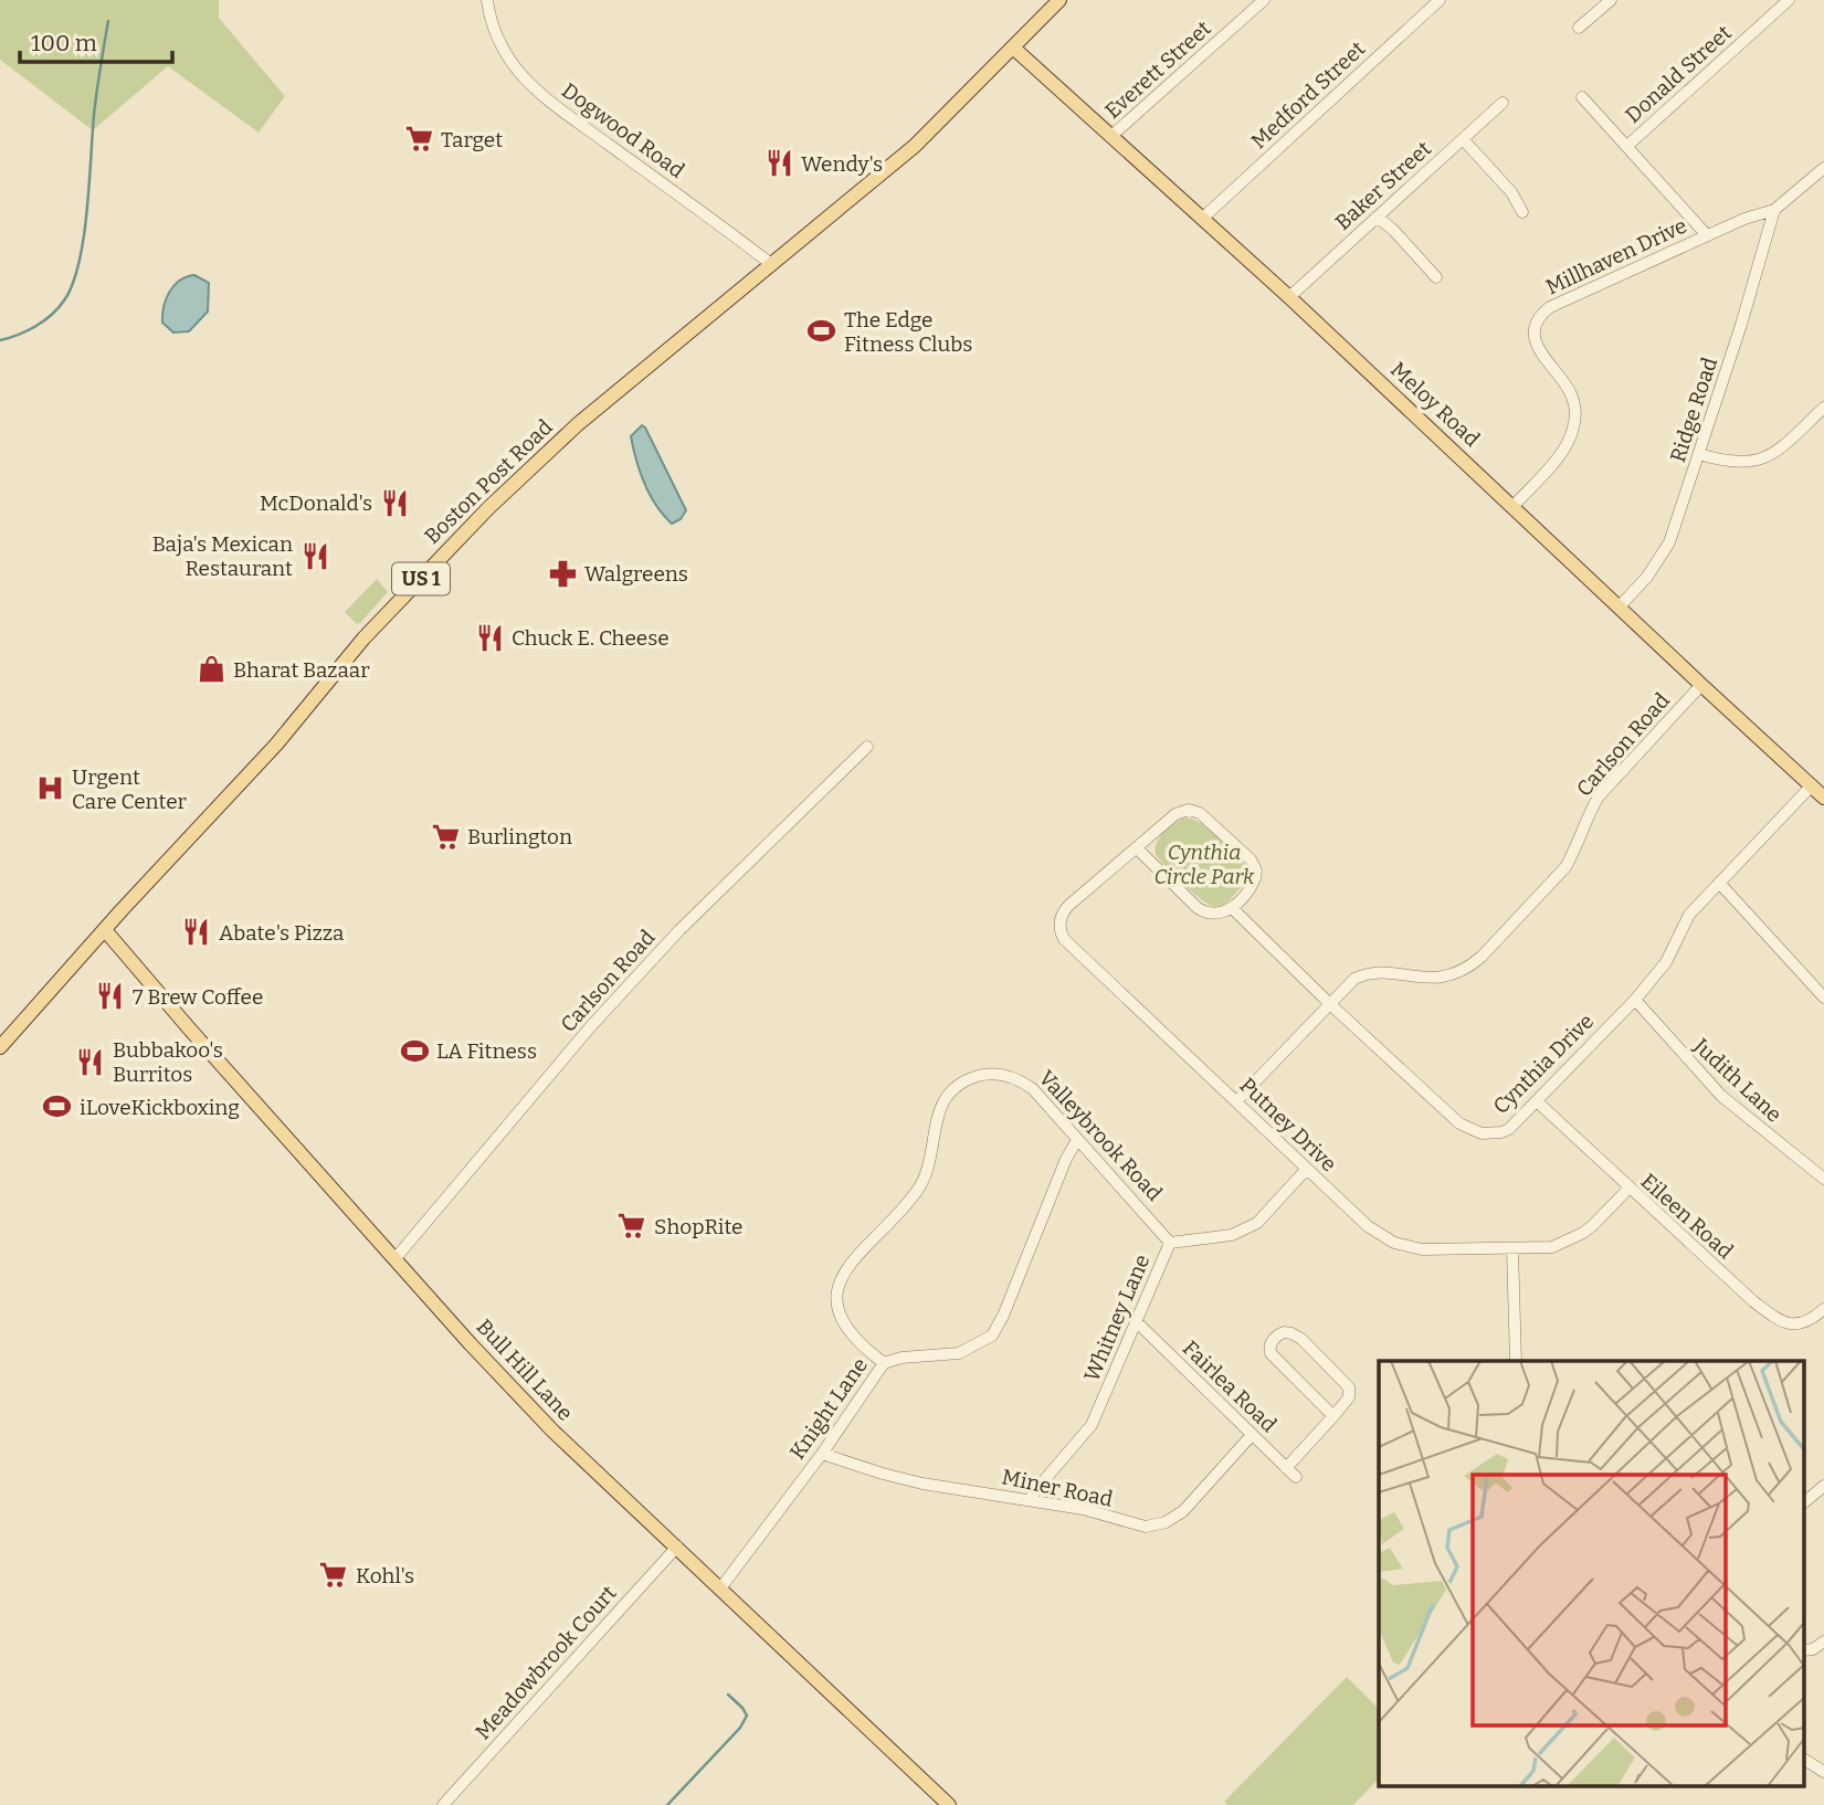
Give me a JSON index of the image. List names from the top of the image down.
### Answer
{
  "streets": {
    "main road": [
      "Meloy Road",
      "Boston Post Road",
      "US 1",
      "Bull Hill Lane"
    ],
    "street": [
      "Everett Street",
      "Donald Street",
      "Medford Street",
      "Dogwood Road",
      "Baker Street",
      "Millhaven Drive",
      "Ridge Road",
      "Carlson Road",
      "Cynthia Drive",
      "Judith Lane",
      "Putney Drive",
      "Valleybrook Road",
      "Eileen Road",
      "Whitney Lane",
      "Fairlea Road",
      "Knight Lane",
      "Miner Road",
      "Meadowbrook Court"
    ]
  },
  "crossings": [
    ["Everett Street", "Meloy Road"],
    ["Medford Street", "Meloy Road"],
    ["Dogwood Road", "Boston Post Road"],
    ["Baker Street", "Meloy Road"],
    ["Millhaven Drive", "Meloy Road"],
    ["Millhaven Drive", "Ridge Road"],
    ["Meloy Road", "Ridge Road"],
    ["Meloy Road", "Boston Post Road"],
    ["Meloy Road", "Carlson Road"],
    ["Meloy Road", "Cynthia Drive"],
    ["Boston Post Road", "Bull Hill Lane"],
    ["Carlson Road", "Cynthia Drive"],
    ["Carlson Road", "Putney Drive"],
    ["Carlson Road", "Bull Hill Lane"],
    ["Cynthia Drive", "Judith Lane"],
    ["Cynthia Drive", "Eileen Road"],
    ["Putney Drive", "Eileen Road"],
    ["Putney Drive", "Whitney Lane"],
    ["Valleybrook Road", "Whitney Lane"],
    ["Valleybrook Road", "Knight Lane"],
    ["Whitney Lane", "Fairlea Road"],
    ["Whitney Lane", "Miner Road"],
    ["Bull Hill Lane", "Knight Lane"],
    ["Bull Hill Lane", "Meadowbrook Court"],
    ["Fairlea Road", "Miner Road"],
    ["Knight Lane", "Miner Road"]
  ],
  "parks": ["Cynthia Circle Park"],
  "places": {
    "supermarket": [
      "Target",
      "Burlington",
      "ShopRite",
      "Kohl's"
    ],
    "restaurant": [
      "Wendy's",
      "McDonald's",
      "Baja's Mexican Restaurant",
      "Chuck E. Cheese",
      "Abate's Pizza",
      "7 Brew Coffee",
      "Bubbakoo's Burritos"
    ],
    "sports": ["The Edge Fitness Clubs", "LA Fitness", "iLoveKickboxing"],
    "pharmacy": ["Walgreens"],
    "shop": ["Bharat Bazaar"],
    "hospital": ["Urgent Care Center"]
  },
  "scale_bar": "100 m"
}
